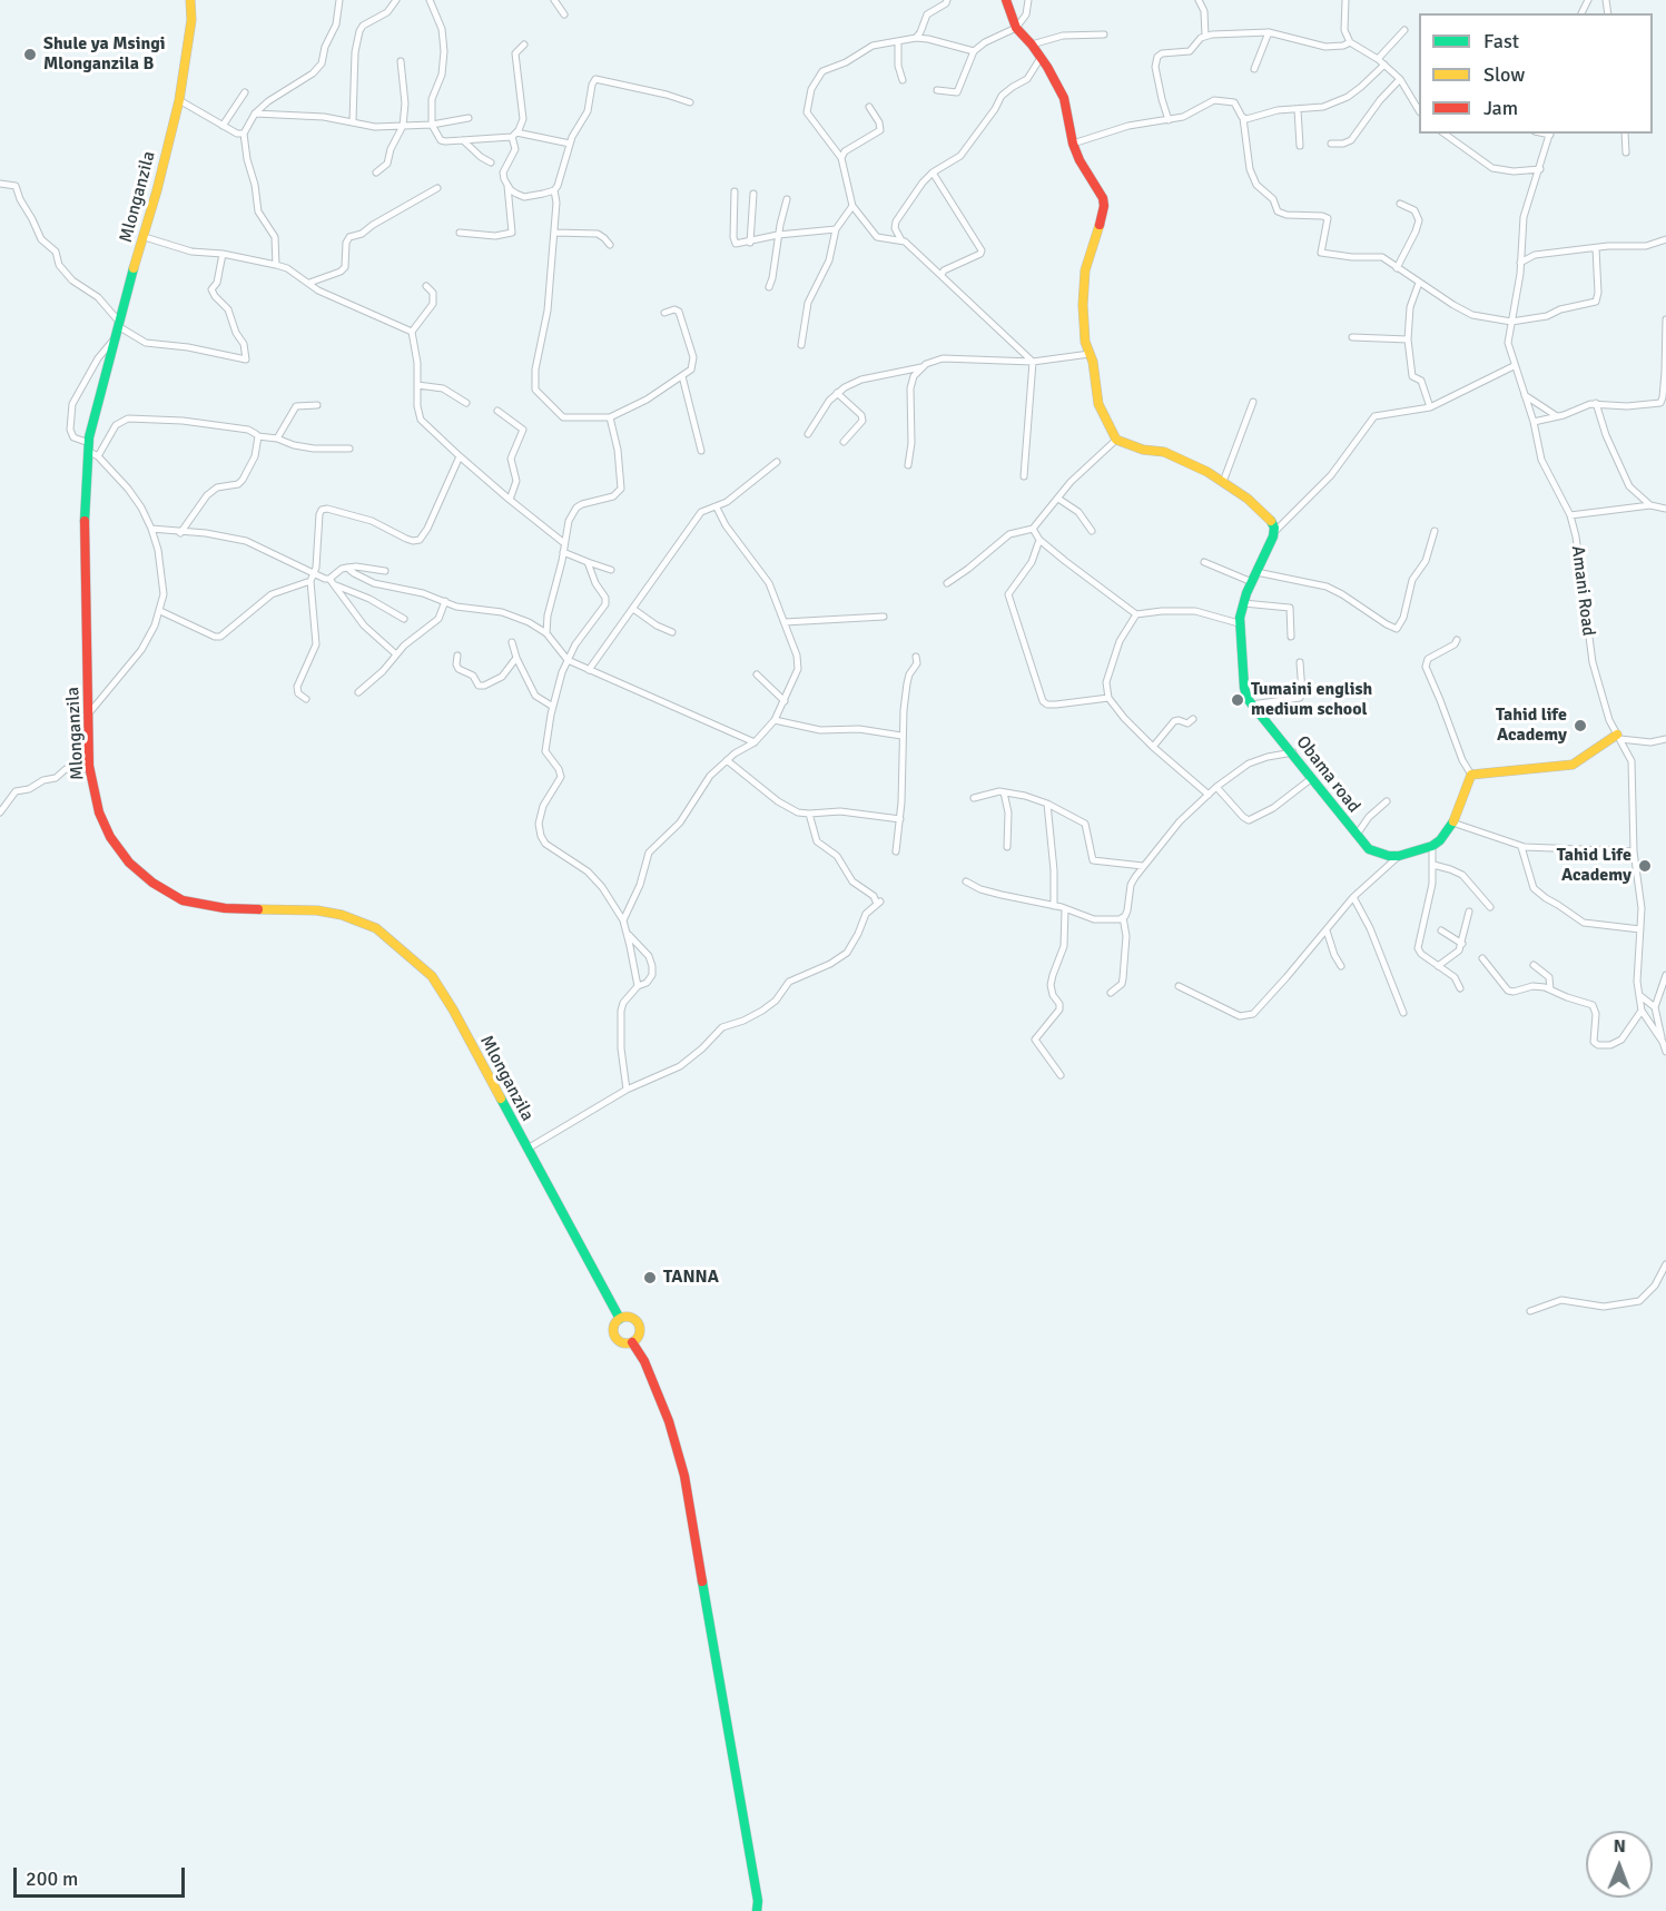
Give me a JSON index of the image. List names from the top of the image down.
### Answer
{
  "streets": {
    "street": ["Mlonganzila", "Amani Road", "Obama road"]
  },
  "places": [
    "Shule ya Msingi Mlonganzila B",
    "Tumaini english medium school",
    "Tahid life Academy",
    "Tahid Life Academy",
    "TANNA"
  ],
  "legend": ["Fast", "Slow", "Jam"],
  "scale_bar": "200 m",
  "north": "top"
}
